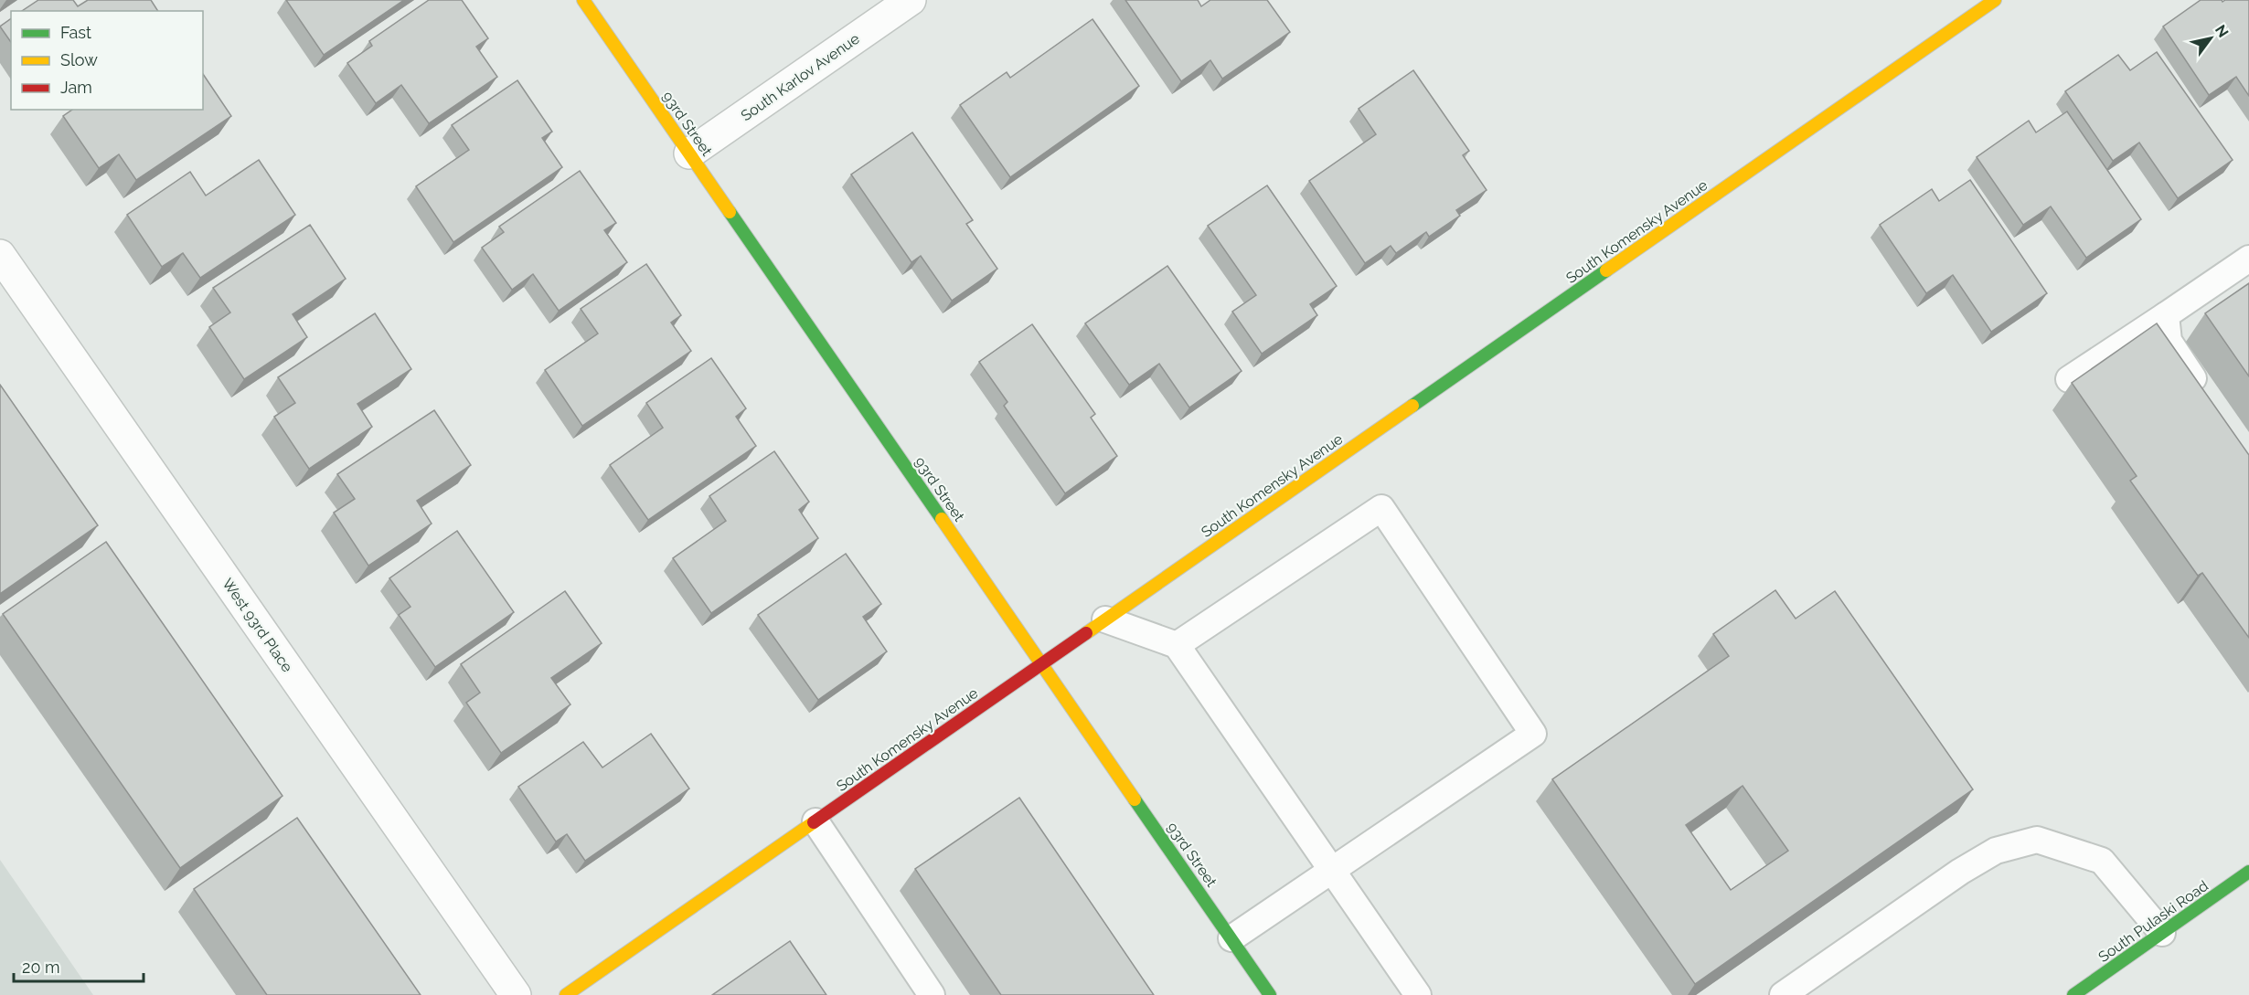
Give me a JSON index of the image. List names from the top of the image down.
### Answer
{
  "streets": {
    "street": [
      "South Karlov Avenue",
      "93rd Street",
      "South Komensky Avenue",
      "West 93rd Place",
      "South Pulaski Road"
    ]
  },
  "crossings": [
    ["South Karlov Avenue", "93rd Street"],
    ["93rd Street", "South Komensky Avenue"]
  ],
  "legend": ["Fast", "Slow", "Jam"],
  "scale_bar": "20 m",
  "north": "top right"
}
